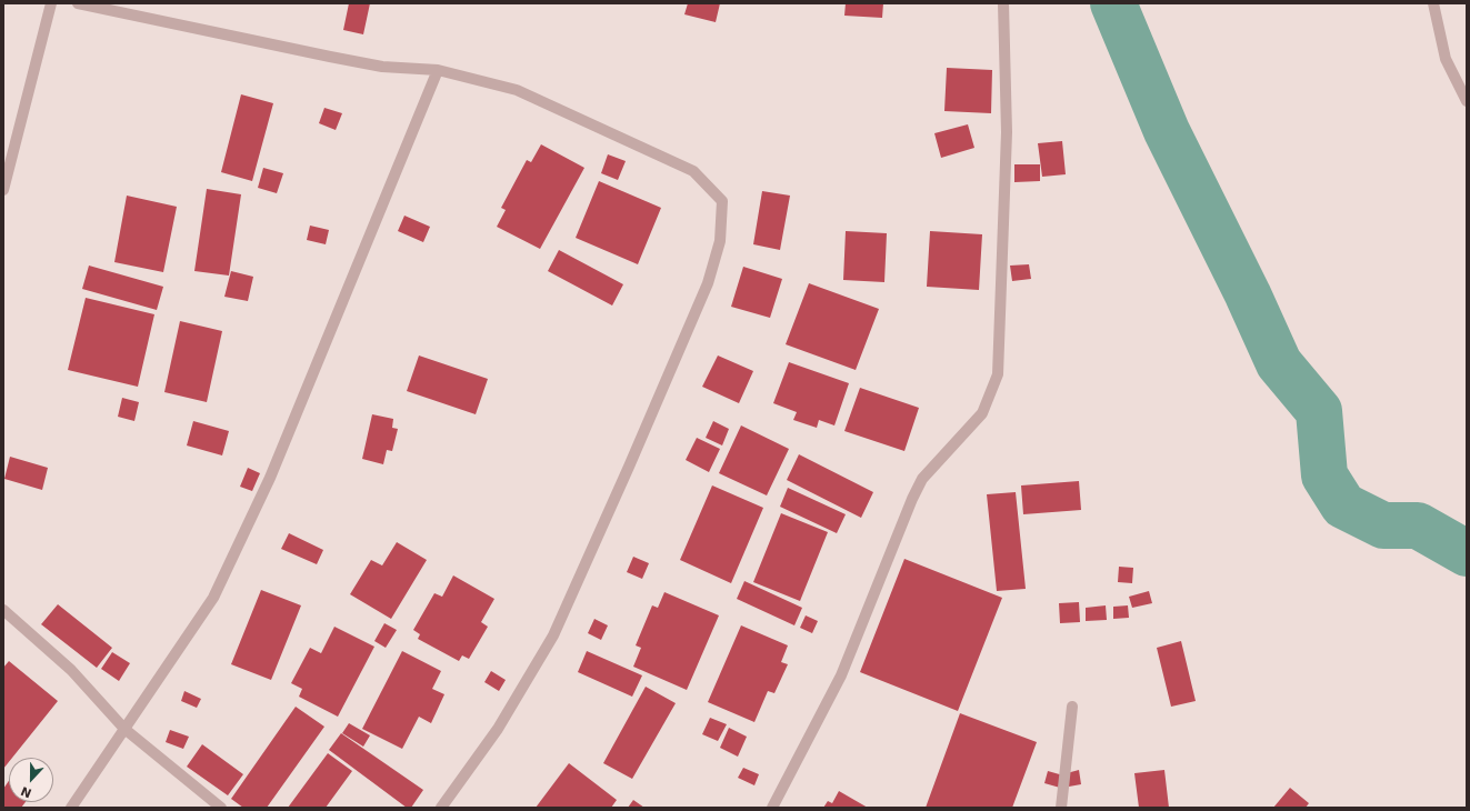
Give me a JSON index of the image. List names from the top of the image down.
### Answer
{
  "north": "bottom"
}
